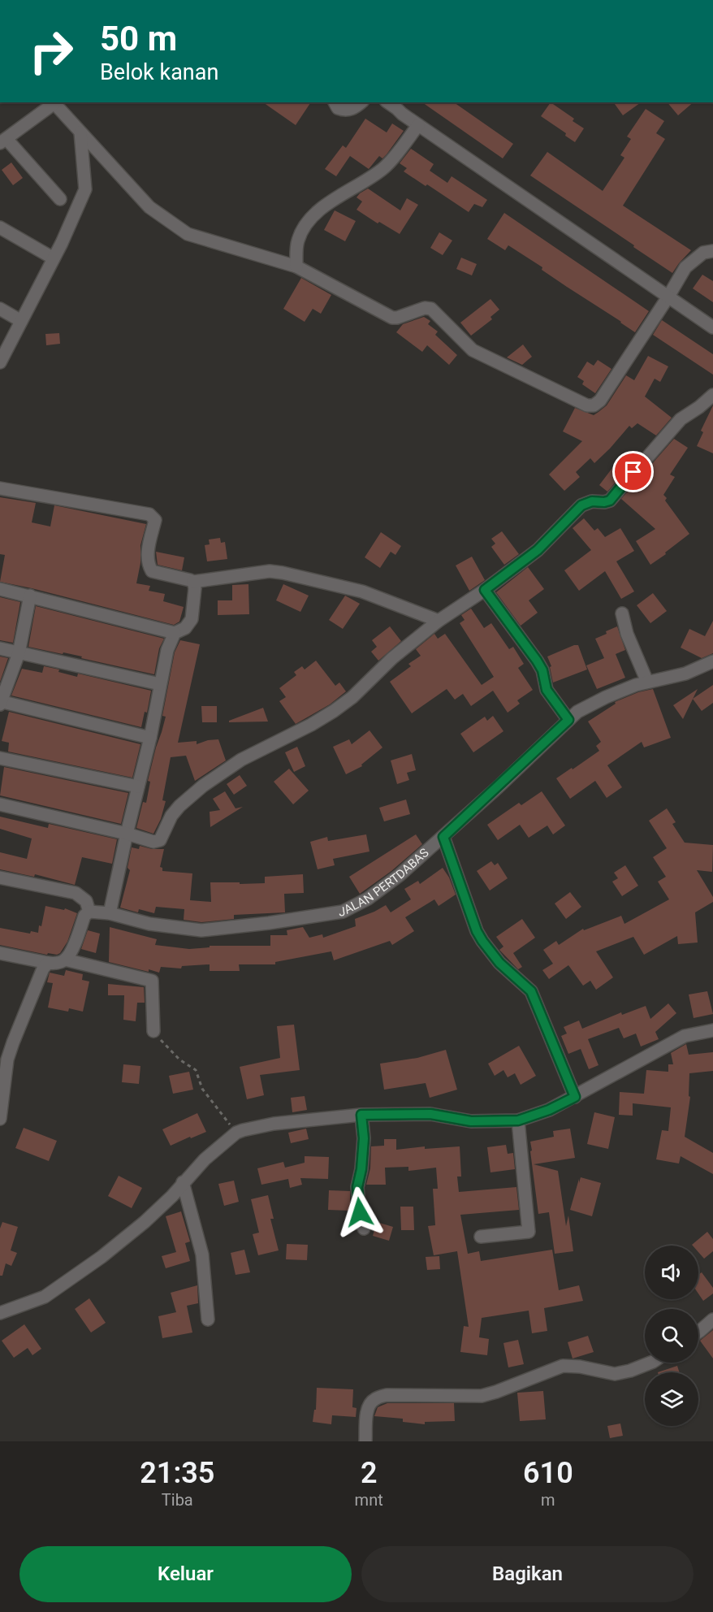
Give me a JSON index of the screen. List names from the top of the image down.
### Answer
{
  "streets": {
    "street": ["JALAN PERTDABAS"]
  },
  "page": {
    "turn": ["50 m", "Belok kanan"],
    "eta": [
      "21:35",
      "Tiba",
      "2",
      "mnt",
      "610",
      "m"
    ],
    "buttons": ["Keluar", "Bagikan"]
  }
}
